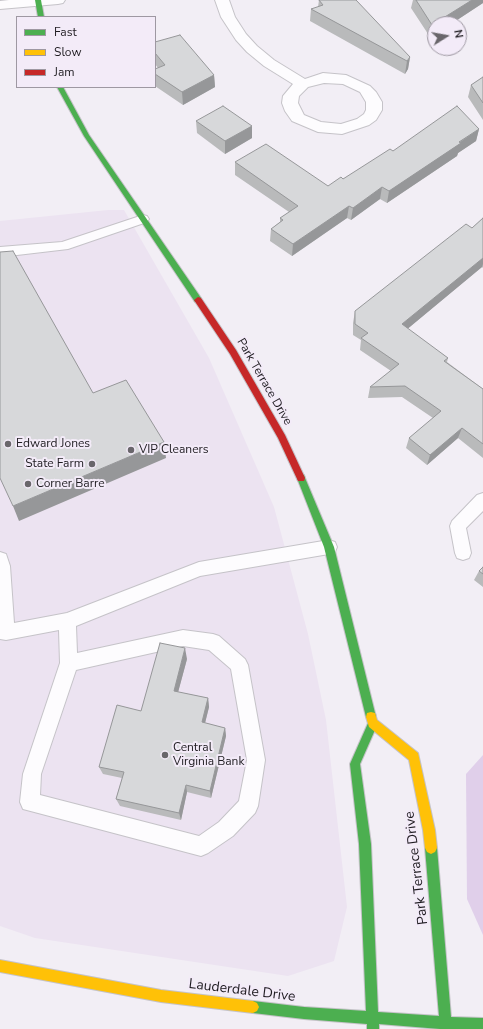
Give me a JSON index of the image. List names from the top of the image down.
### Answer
{
  "streets": {
    "street": ["Park Terrace Drive", "Lauderdale Drive"]
  },
  "crossings": [
    ["Park Terrace Drive", "Lauderdale Drive"]
  ],
  "places": [
    "Edward Jones",
    "VIP Cleaners",
    "State Farm",
    "Corner Barre",
    "Central Virginia Bank"
  ],
  "legend": ["Fast", "Slow", "Jam"],
  "north": "right"
}
